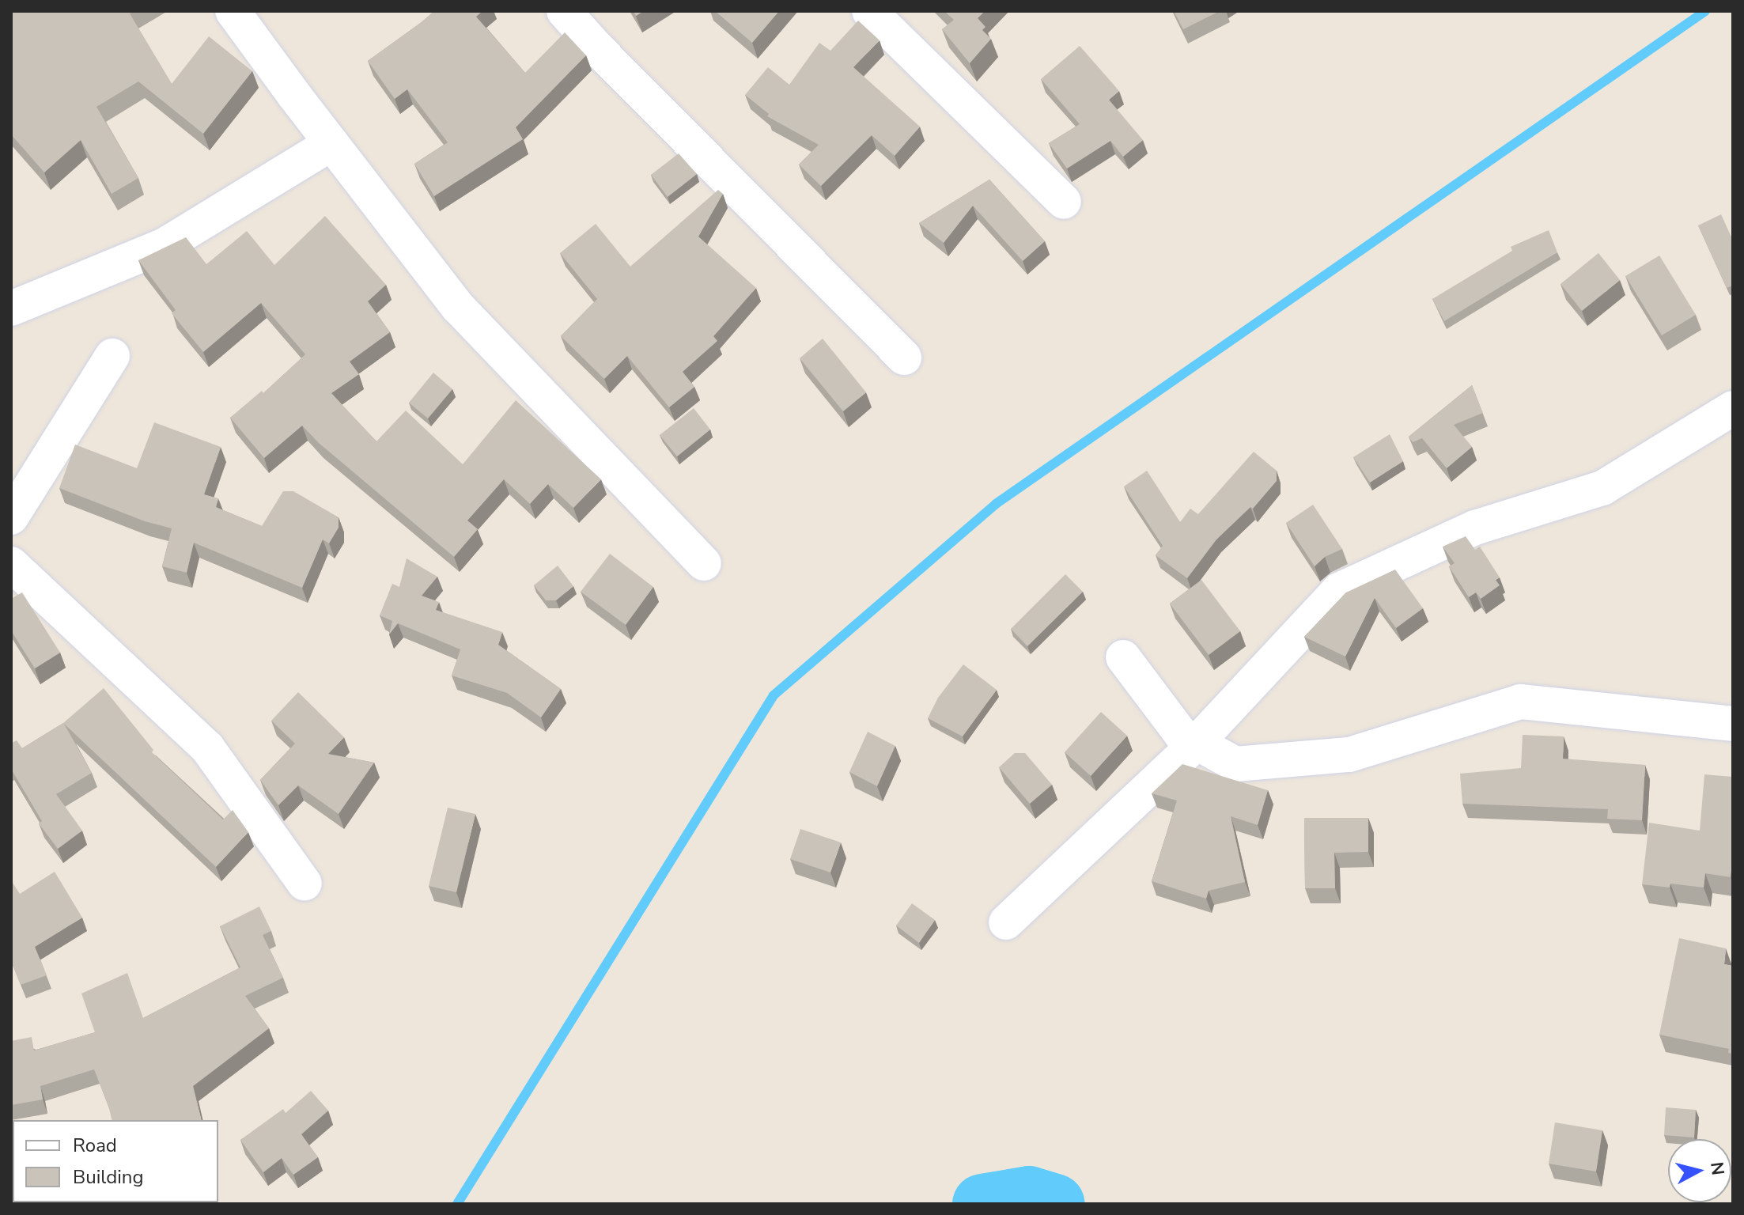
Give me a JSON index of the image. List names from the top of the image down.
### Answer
{
  "legend": ["Road", "Building"],
  "north": "right"
}
